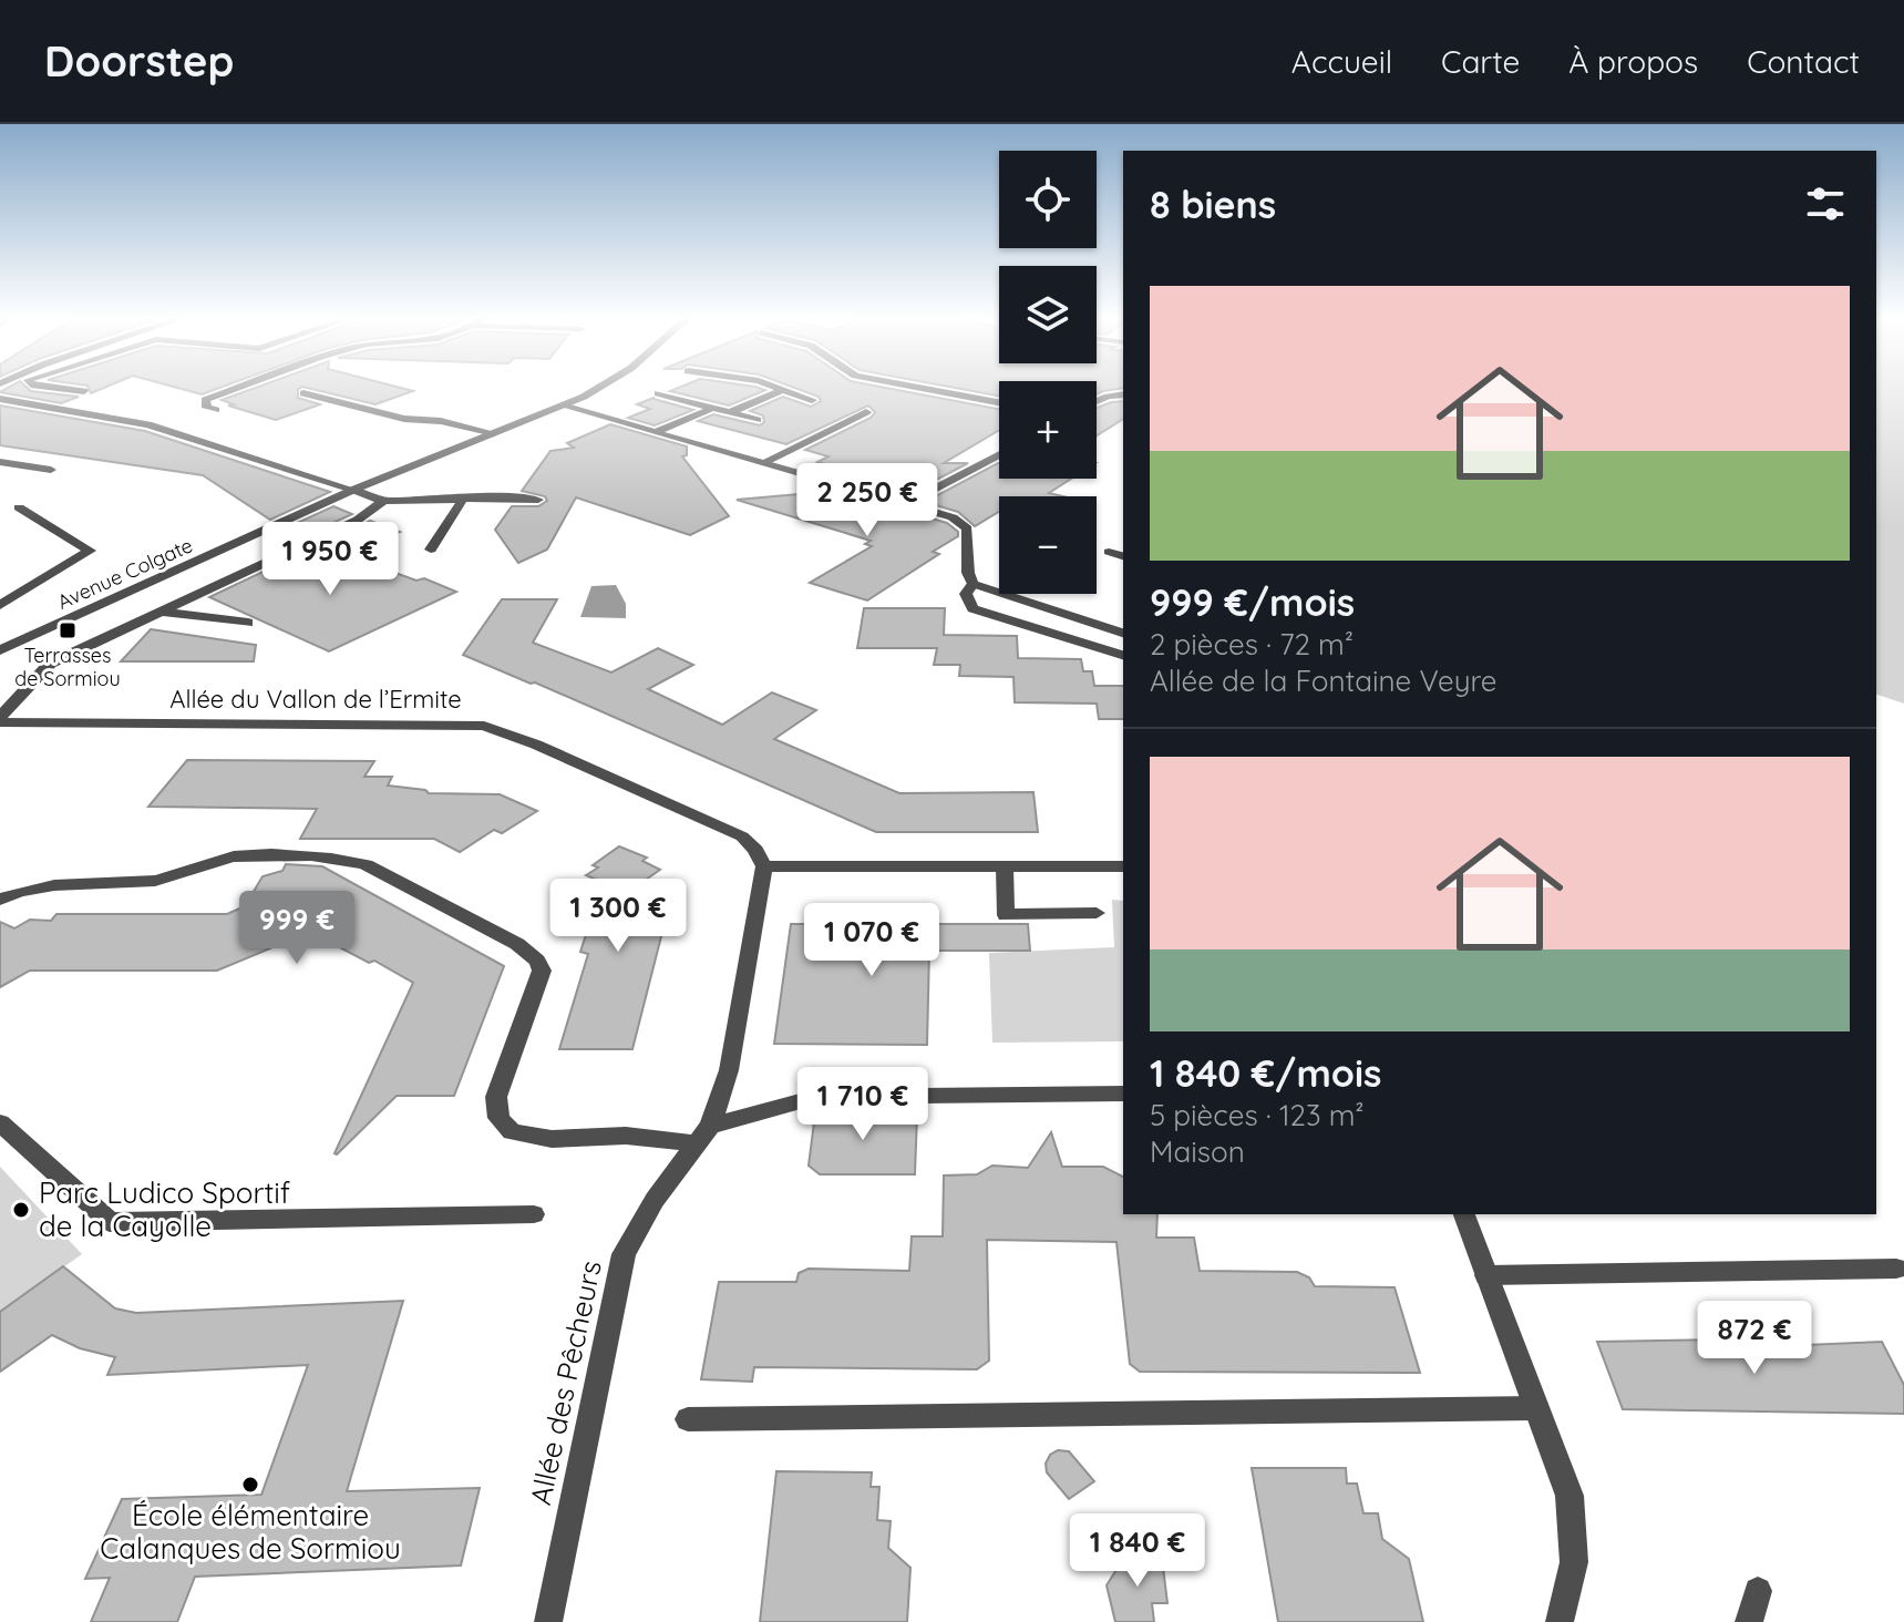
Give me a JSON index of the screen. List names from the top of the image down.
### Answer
{
  "streets": {
    "street": ["Avenue Colgate", "Allée du Vallon de l’Ermite", "Allée des Pêcheurs"]
  },
  "crossings": [
    ["Allée du Vallon de l’Ermite", "Allée des Pêcheurs"]
  ],
  "places": {
    "transit": ["Terrasses de Sormiou"],
    "other": ["Parc Ludico Sportif de la Cayolle", "École élémentaire Calanques de Sormiou"]
  },
  "page": {
    "header": "Doorstep",
    "nav": [
      "Accueil",
      "Carte",
      "À propos",
      "Contact"
    ],
    "map_buttons": ["+", "−"],
    "heading": "8 biens",
    "list": [
      {
        "name": "999 €/mois",
        "note": "2 pièces · 72 m² · Allée de la Fontaine Veyre"
      },
      {
        "name": "1 840 €/mois",
        "note": "5 pièces · 123 m² · Maison"
      }
    ],
    "price": [
      "2 250 €",
      "1 950 €",
      "1 300 €",
      "999 €",
      "1 070 €",
      "1 710 €",
      "872 €",
      "1 840 €"
    ]
  }
}
